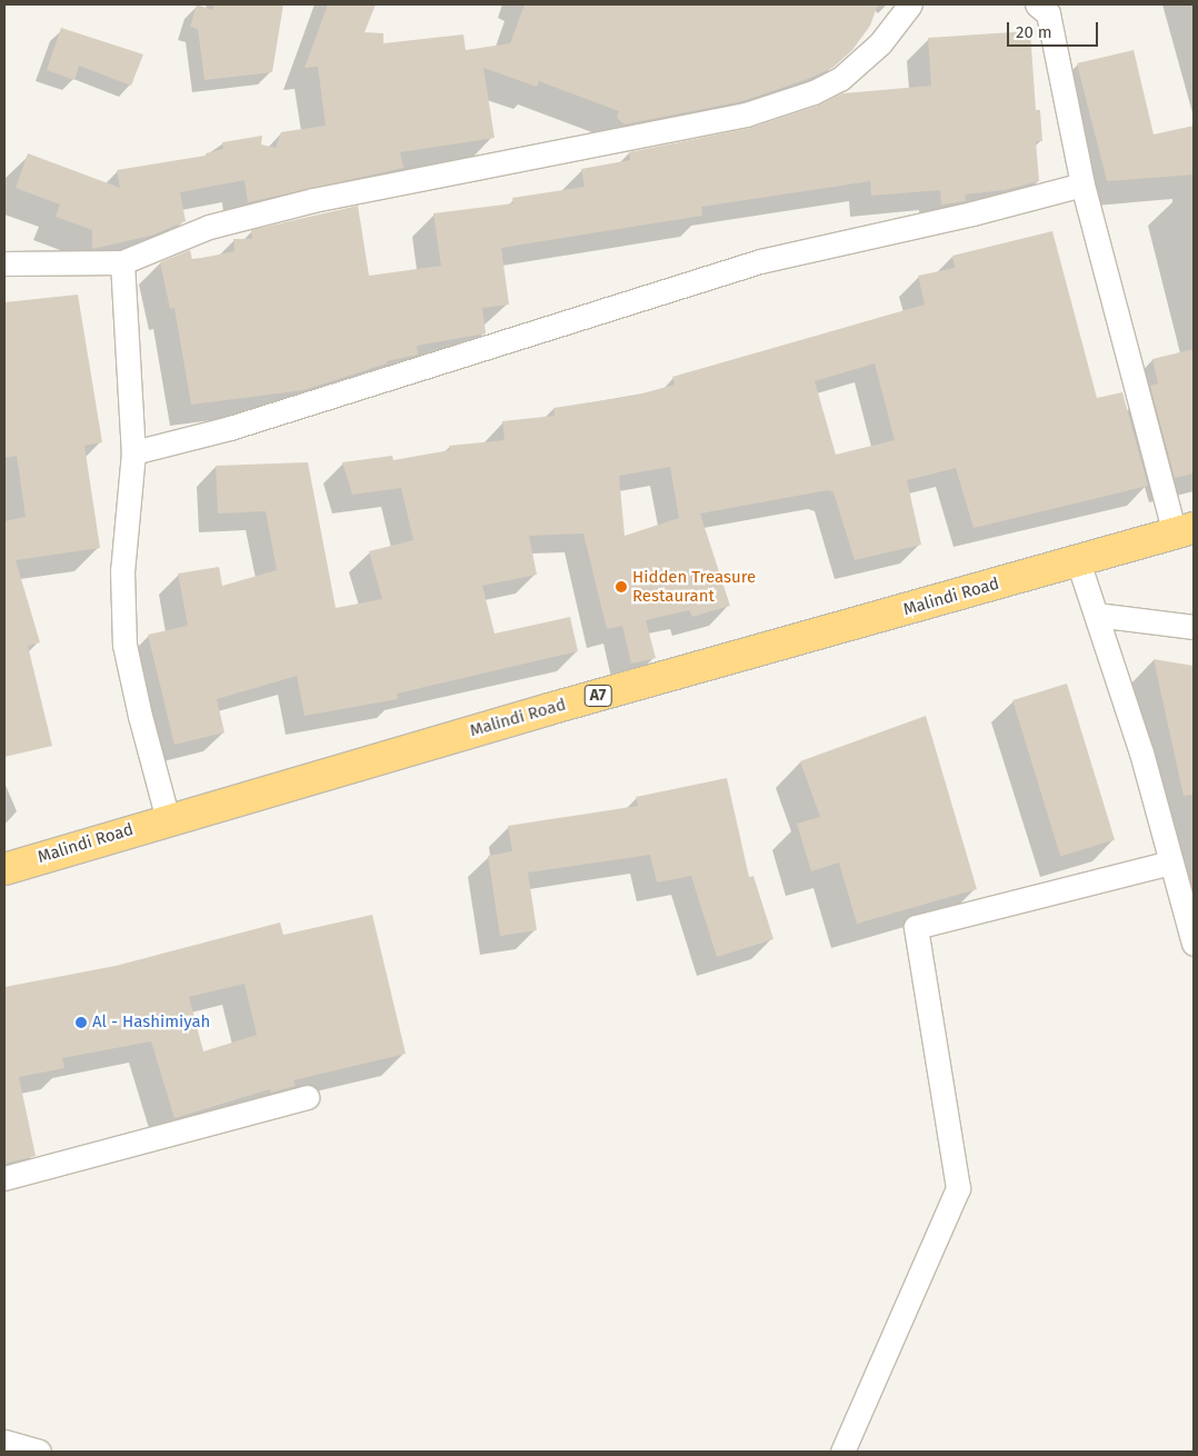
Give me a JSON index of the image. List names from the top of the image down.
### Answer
{
  "streets": {
    "highway": ["Malindi Road", "A7"]
  },
  "places": ["Hidden Treasure Restaurant", "Al - Hashimiyah"],
  "scale_bar": "20 m"
}
